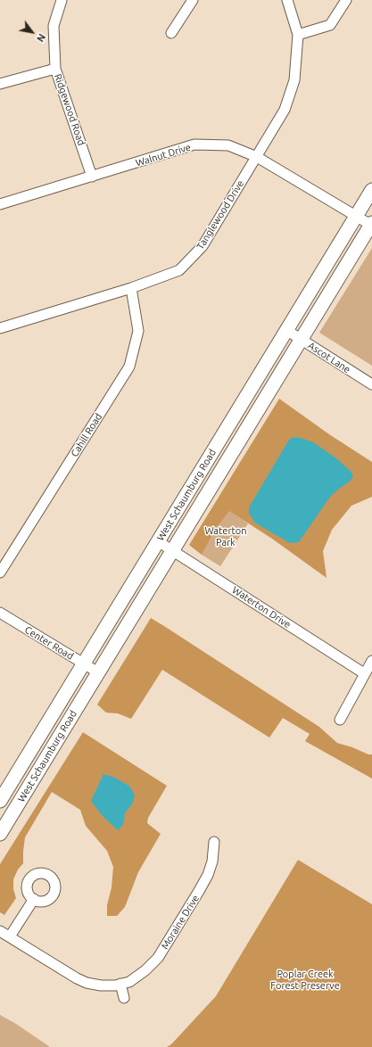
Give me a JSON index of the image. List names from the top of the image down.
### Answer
{
  "streets": {
    "main road": ["West Schaumburg Road"],
    "street": [
      "Ridgewood Road",
      "Walnut Drive",
      "Tanglewood Drive",
      "Ascot Lane",
      "Cahill Road",
      "Waterton Drive",
      "Center Road",
      "Moraine Drive"
    ]
  },
  "crossings": [
    ["Ridgewood Road", "Walnut Drive"],
    ["Walnut Drive", "Tanglewood Drive"],
    ["Walnut Drive", "West Schaumburg Road"],
    ["Tanglewood Drive", "Cahill Road"],
    ["Ascot Lane", "West Schaumburg Road"],
    ["West Schaumburg Road", "Waterton Drive"],
    ["West Schaumburg Road", "Center Road"]
  ],
  "parks": ["Waterton Park", "Poplar Creek Forest Preserve"],
  "north": "bottom right"
}
